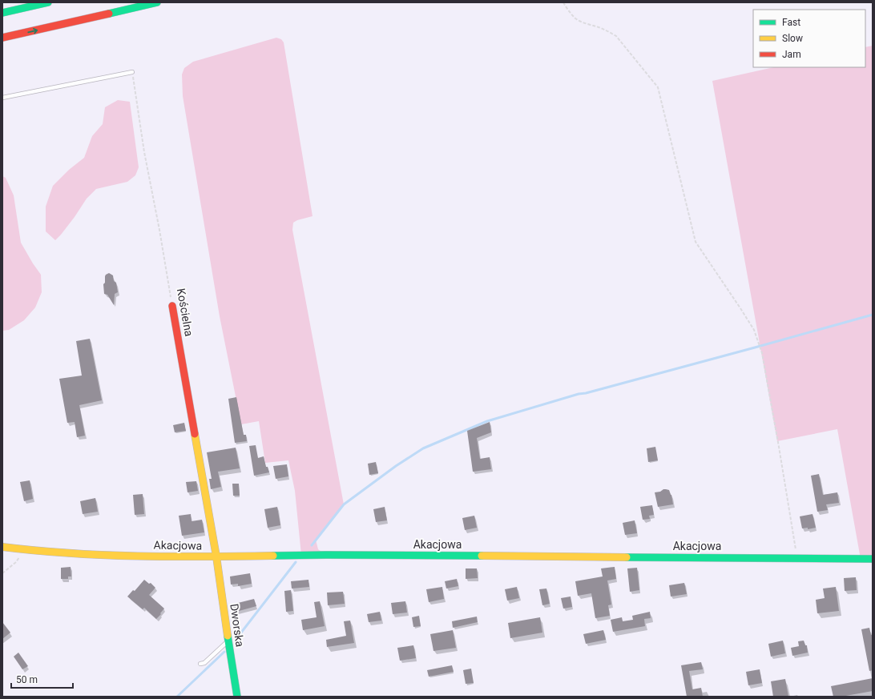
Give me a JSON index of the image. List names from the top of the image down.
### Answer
{
  "streets": {
    "main road": ["Kościelna", "Akacjowa", "Dworska"]
  },
  "crossings": [
    ["Kościelna", "Akacjowa"],
    ["Kościelna", "Dworska"],
    ["Akacjowa", "Dworska"]
  ],
  "legend": ["Fast", "Slow", "Jam"],
  "scale_bar": "50 m"
}
